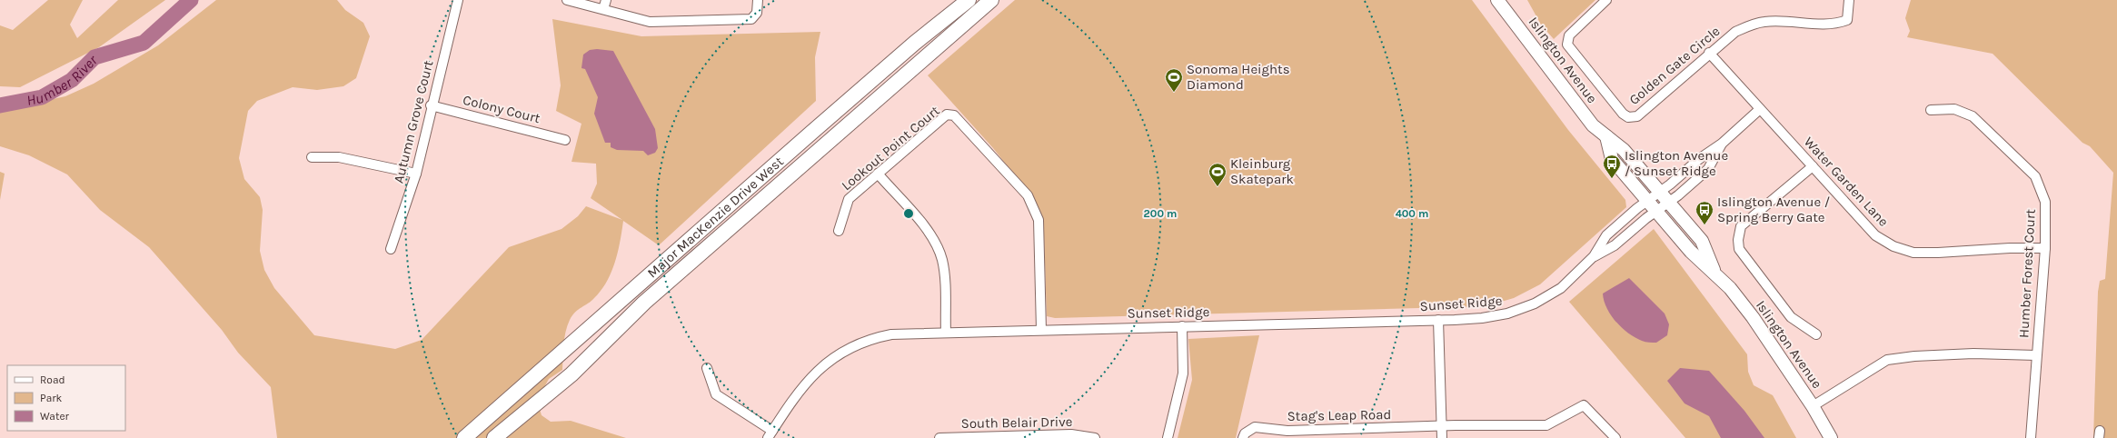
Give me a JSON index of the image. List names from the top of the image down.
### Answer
{
  "streets": {
    "main road": ["Islington Avenue", "Major MacKenzie Drive West"],
    "street": [
      "Golden Gate Circle",
      "Colony Court",
      "Autumn Grove Court",
      "Lookout Point Court",
      "Water Garden Lane",
      "Humber Forest Court",
      "Sunset Ridge",
      "Stag's Leap Road",
      "South Belair Drive"
    ]
  },
  "crossings": [
    ["Islington Avenue", "Sunset Ridge"],
    ["Golden Gate Circle", "Water Garden Lane"],
    ["Colony Court", "Autumn Grove Court"],
    ["Lookout Point Court", "Sunset Ridge"],
    ["Water Garden Lane", "Humber Forest Court"]
  ],
  "water": ["Humber River"],
  "places": {
    "sports": ["Sonoma Heights Diamond", "Kleinburg Skatepark"],
    "bus stop": ["Islington Avenue / Sunset Ridge", "Islington Avenue / Spring Berry Gate"]
  },
  "legend": ["Road", "Park", "Water"],
  "rings": ["200 m", "400 m"]
}
